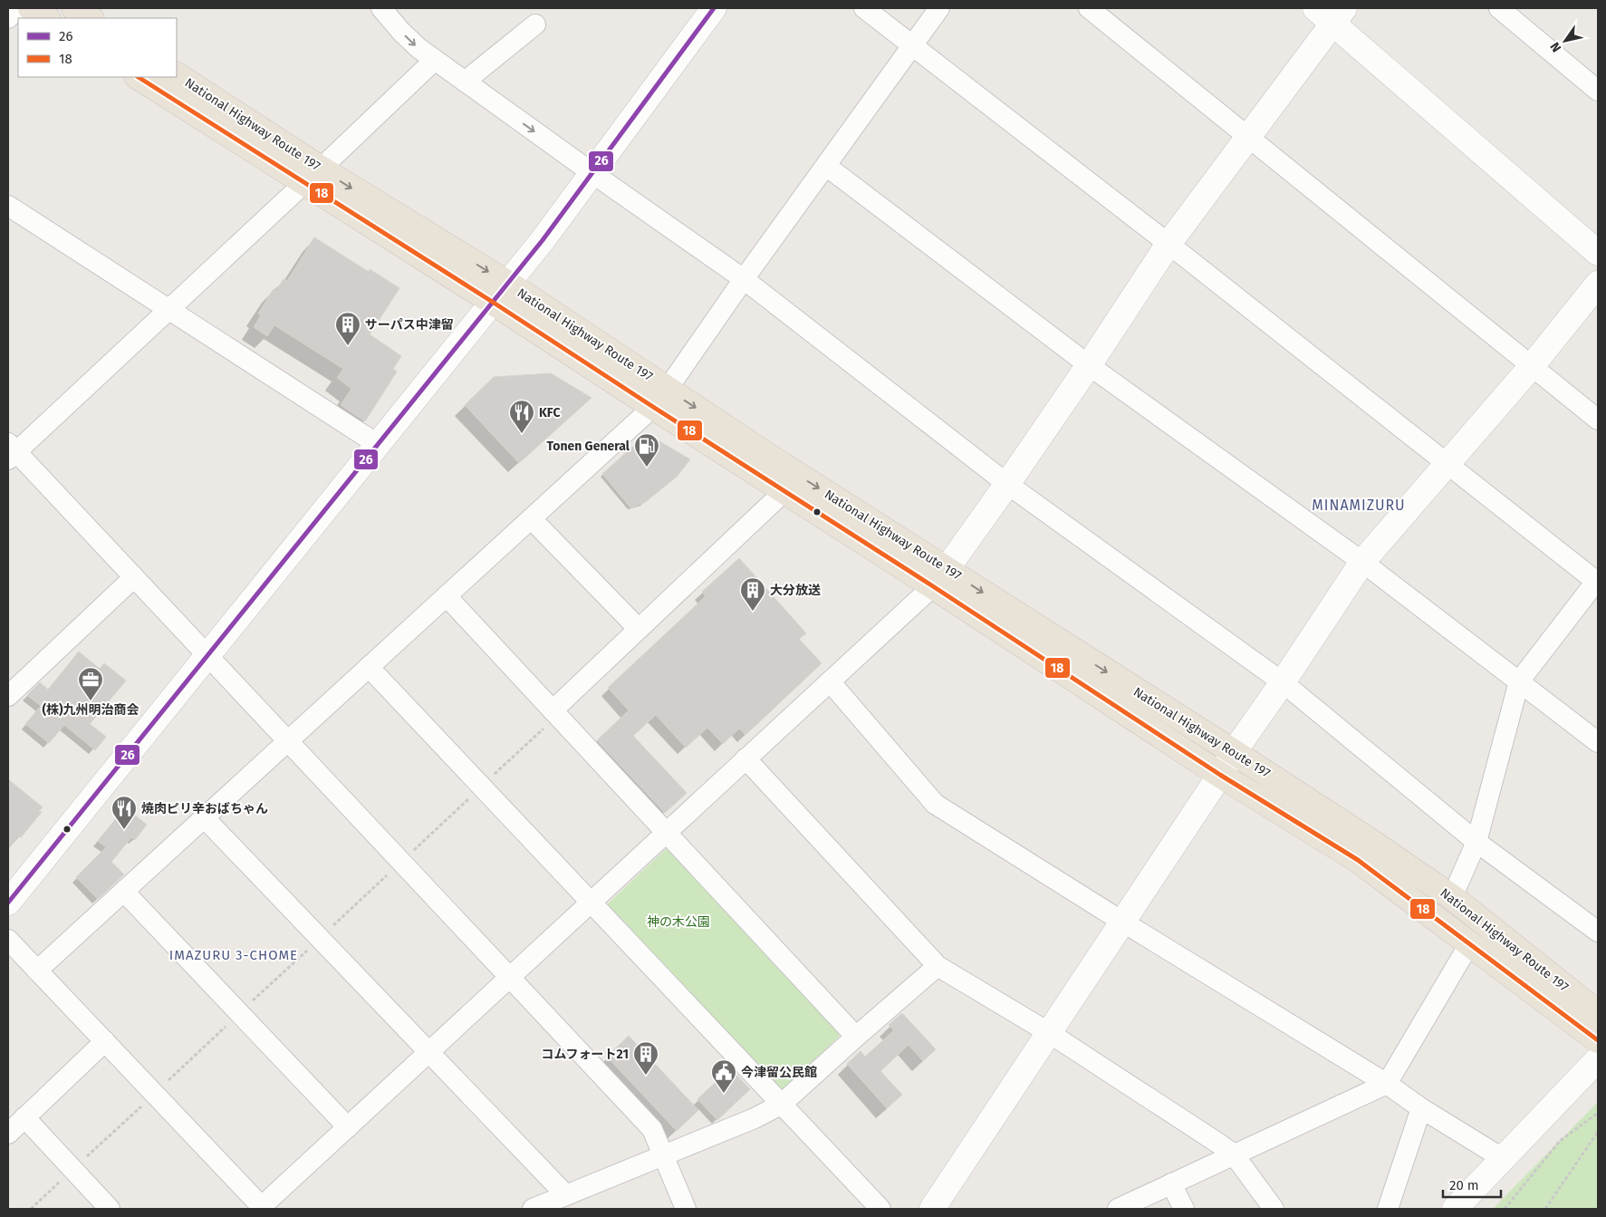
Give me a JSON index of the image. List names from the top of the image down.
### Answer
{
  "streets": {
    "highway": ["National Highway Route 197"]
  },
  "districts": ["MINAMIZURU", "IMAZURU 3-CHOME"],
  "parks": ["神の木公園"],
  "places": {
    "building": ["サーパス中津留", "大分放送", "コムフォート21"],
    "restaurant": ["KFC", "焼肉ピリ辛おばちゃん"],
    "fuel station": ["Tonen General"],
    "office": ["(株)九州明治商会"],
    "public building": ["今津留公民館"]
  },
  "lines": ["transit line 26", "transit line 18"],
  "legend": ["26", "18"],
  "scale_bar": "20 m",
  "north": "bottom left"
}
